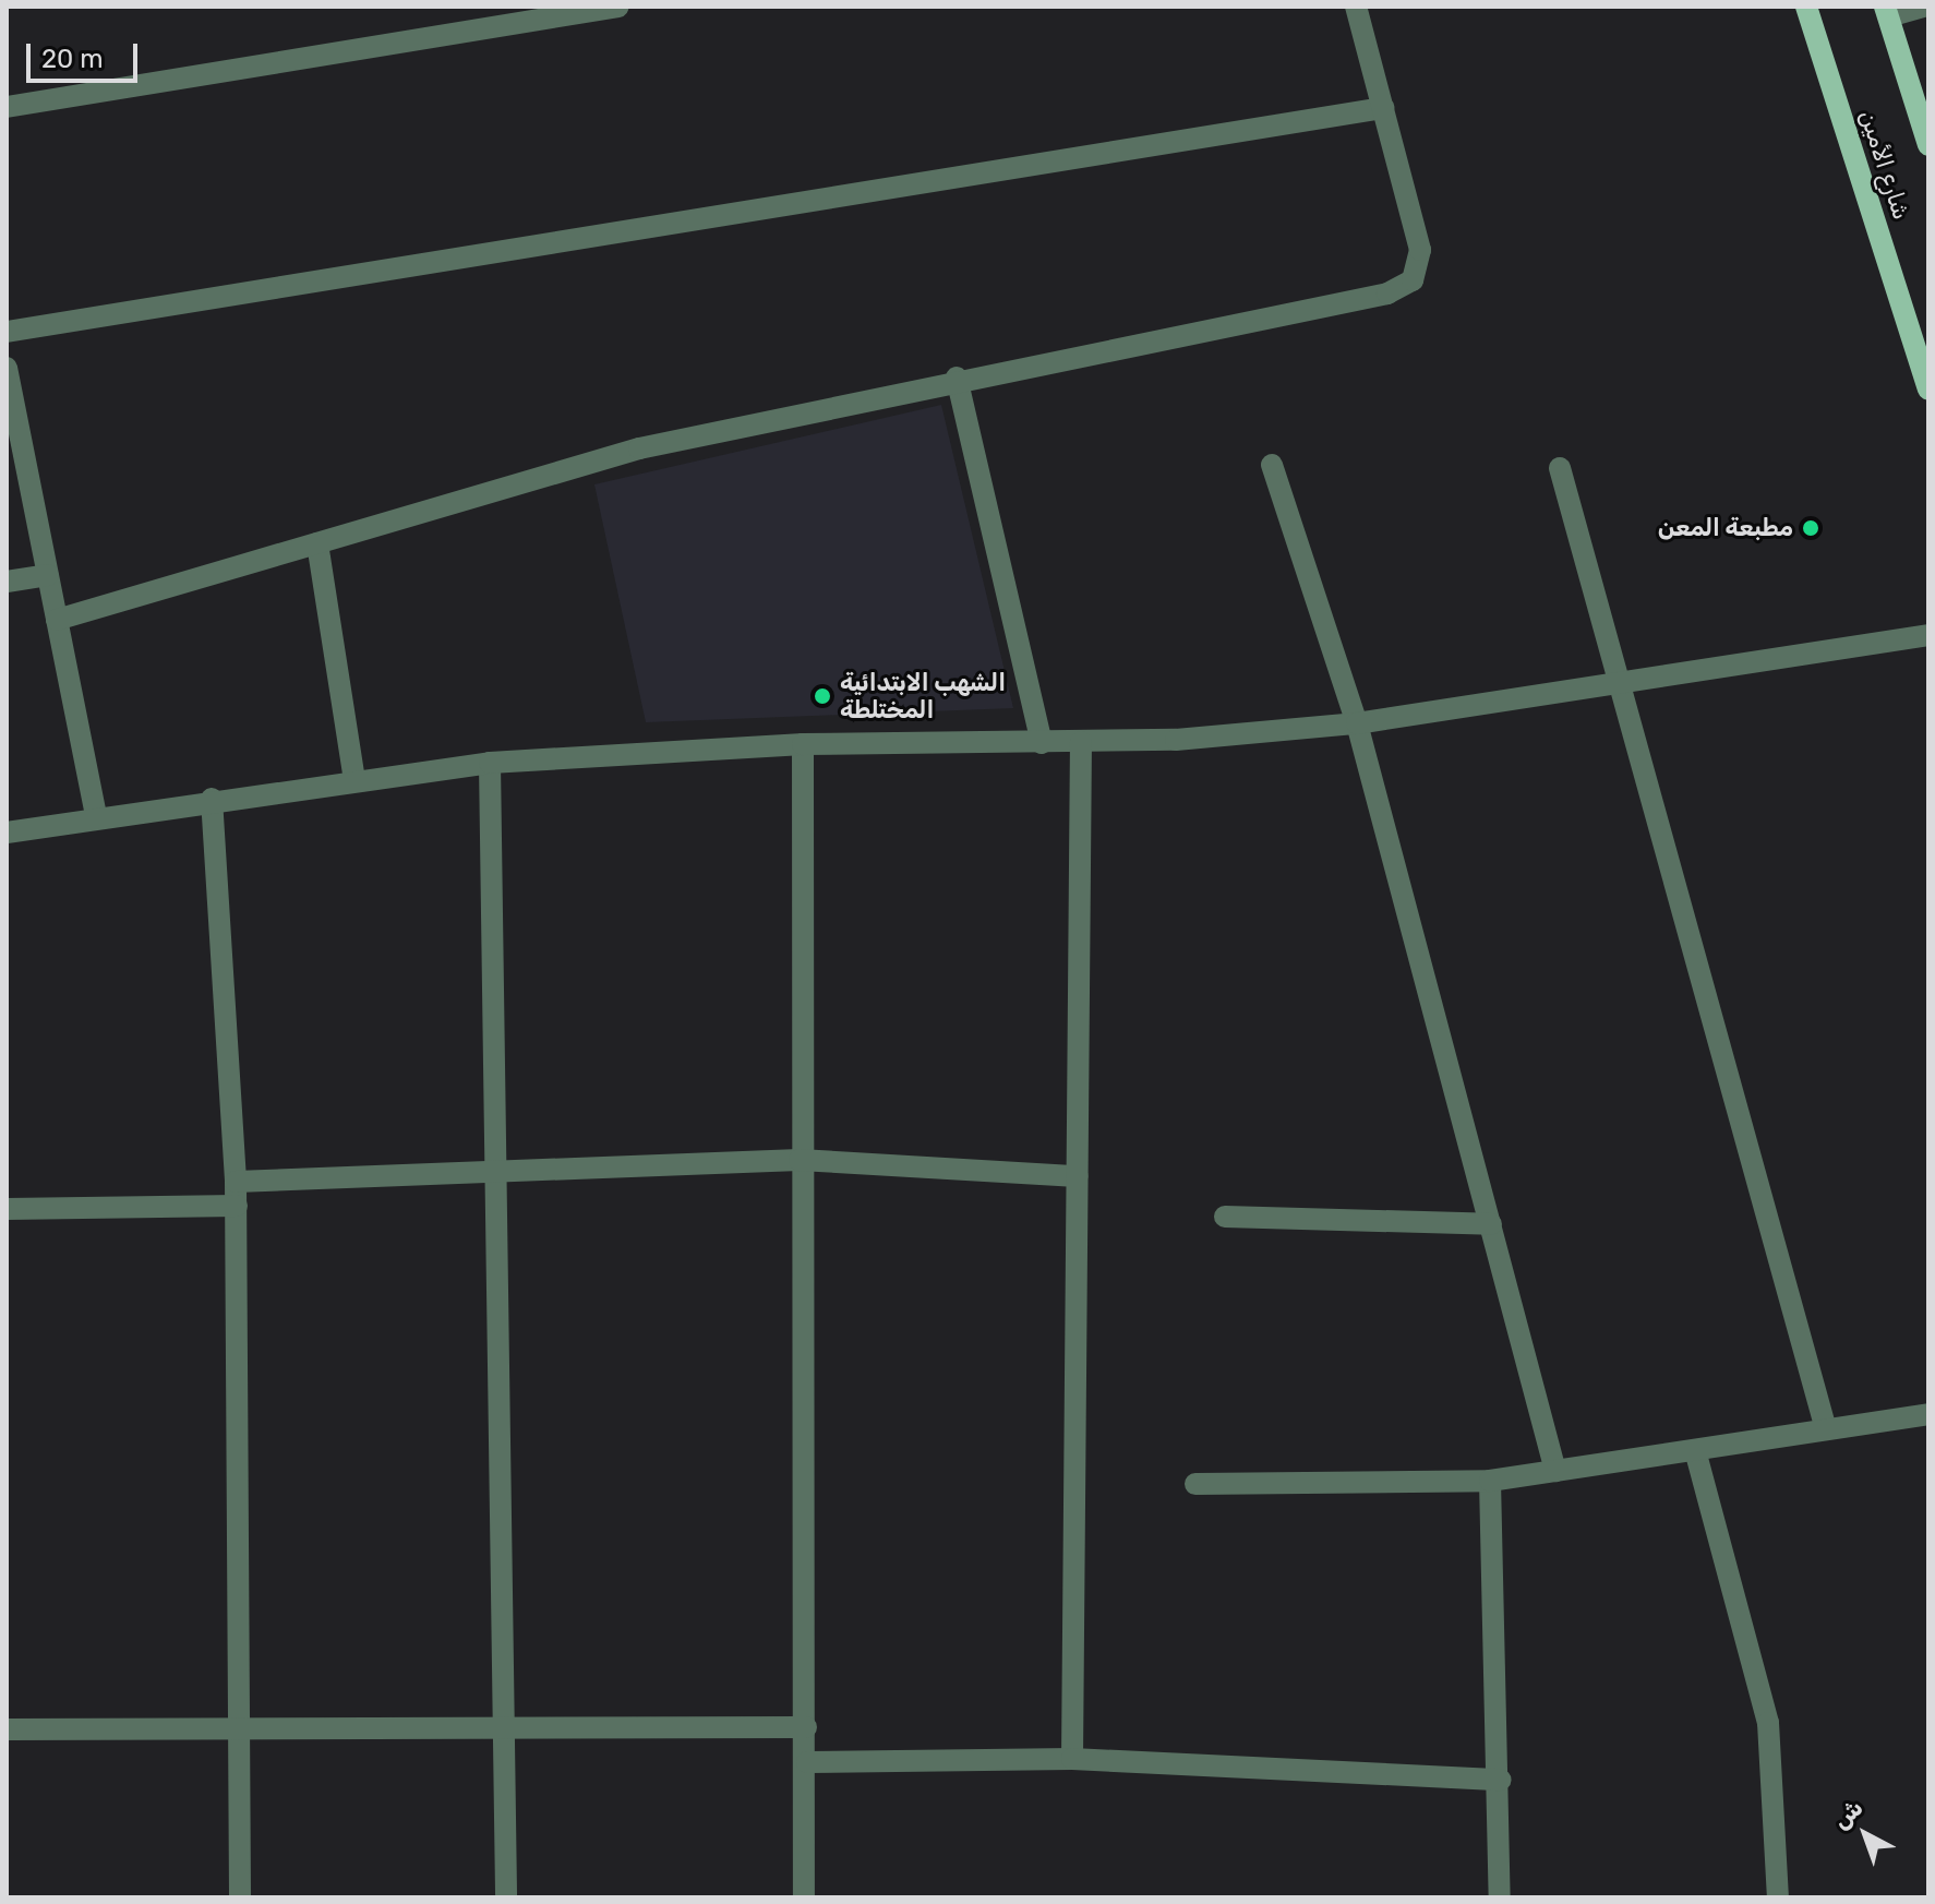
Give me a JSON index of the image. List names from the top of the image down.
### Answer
{
  "streets": {
    "main road": ["شارع الأمين"]
  },
  "places": ["مطبعة المعن", "الشهب الابتدائية المختلطة"],
  "scale_bar": "20 m",
  "north": "top left"
}
